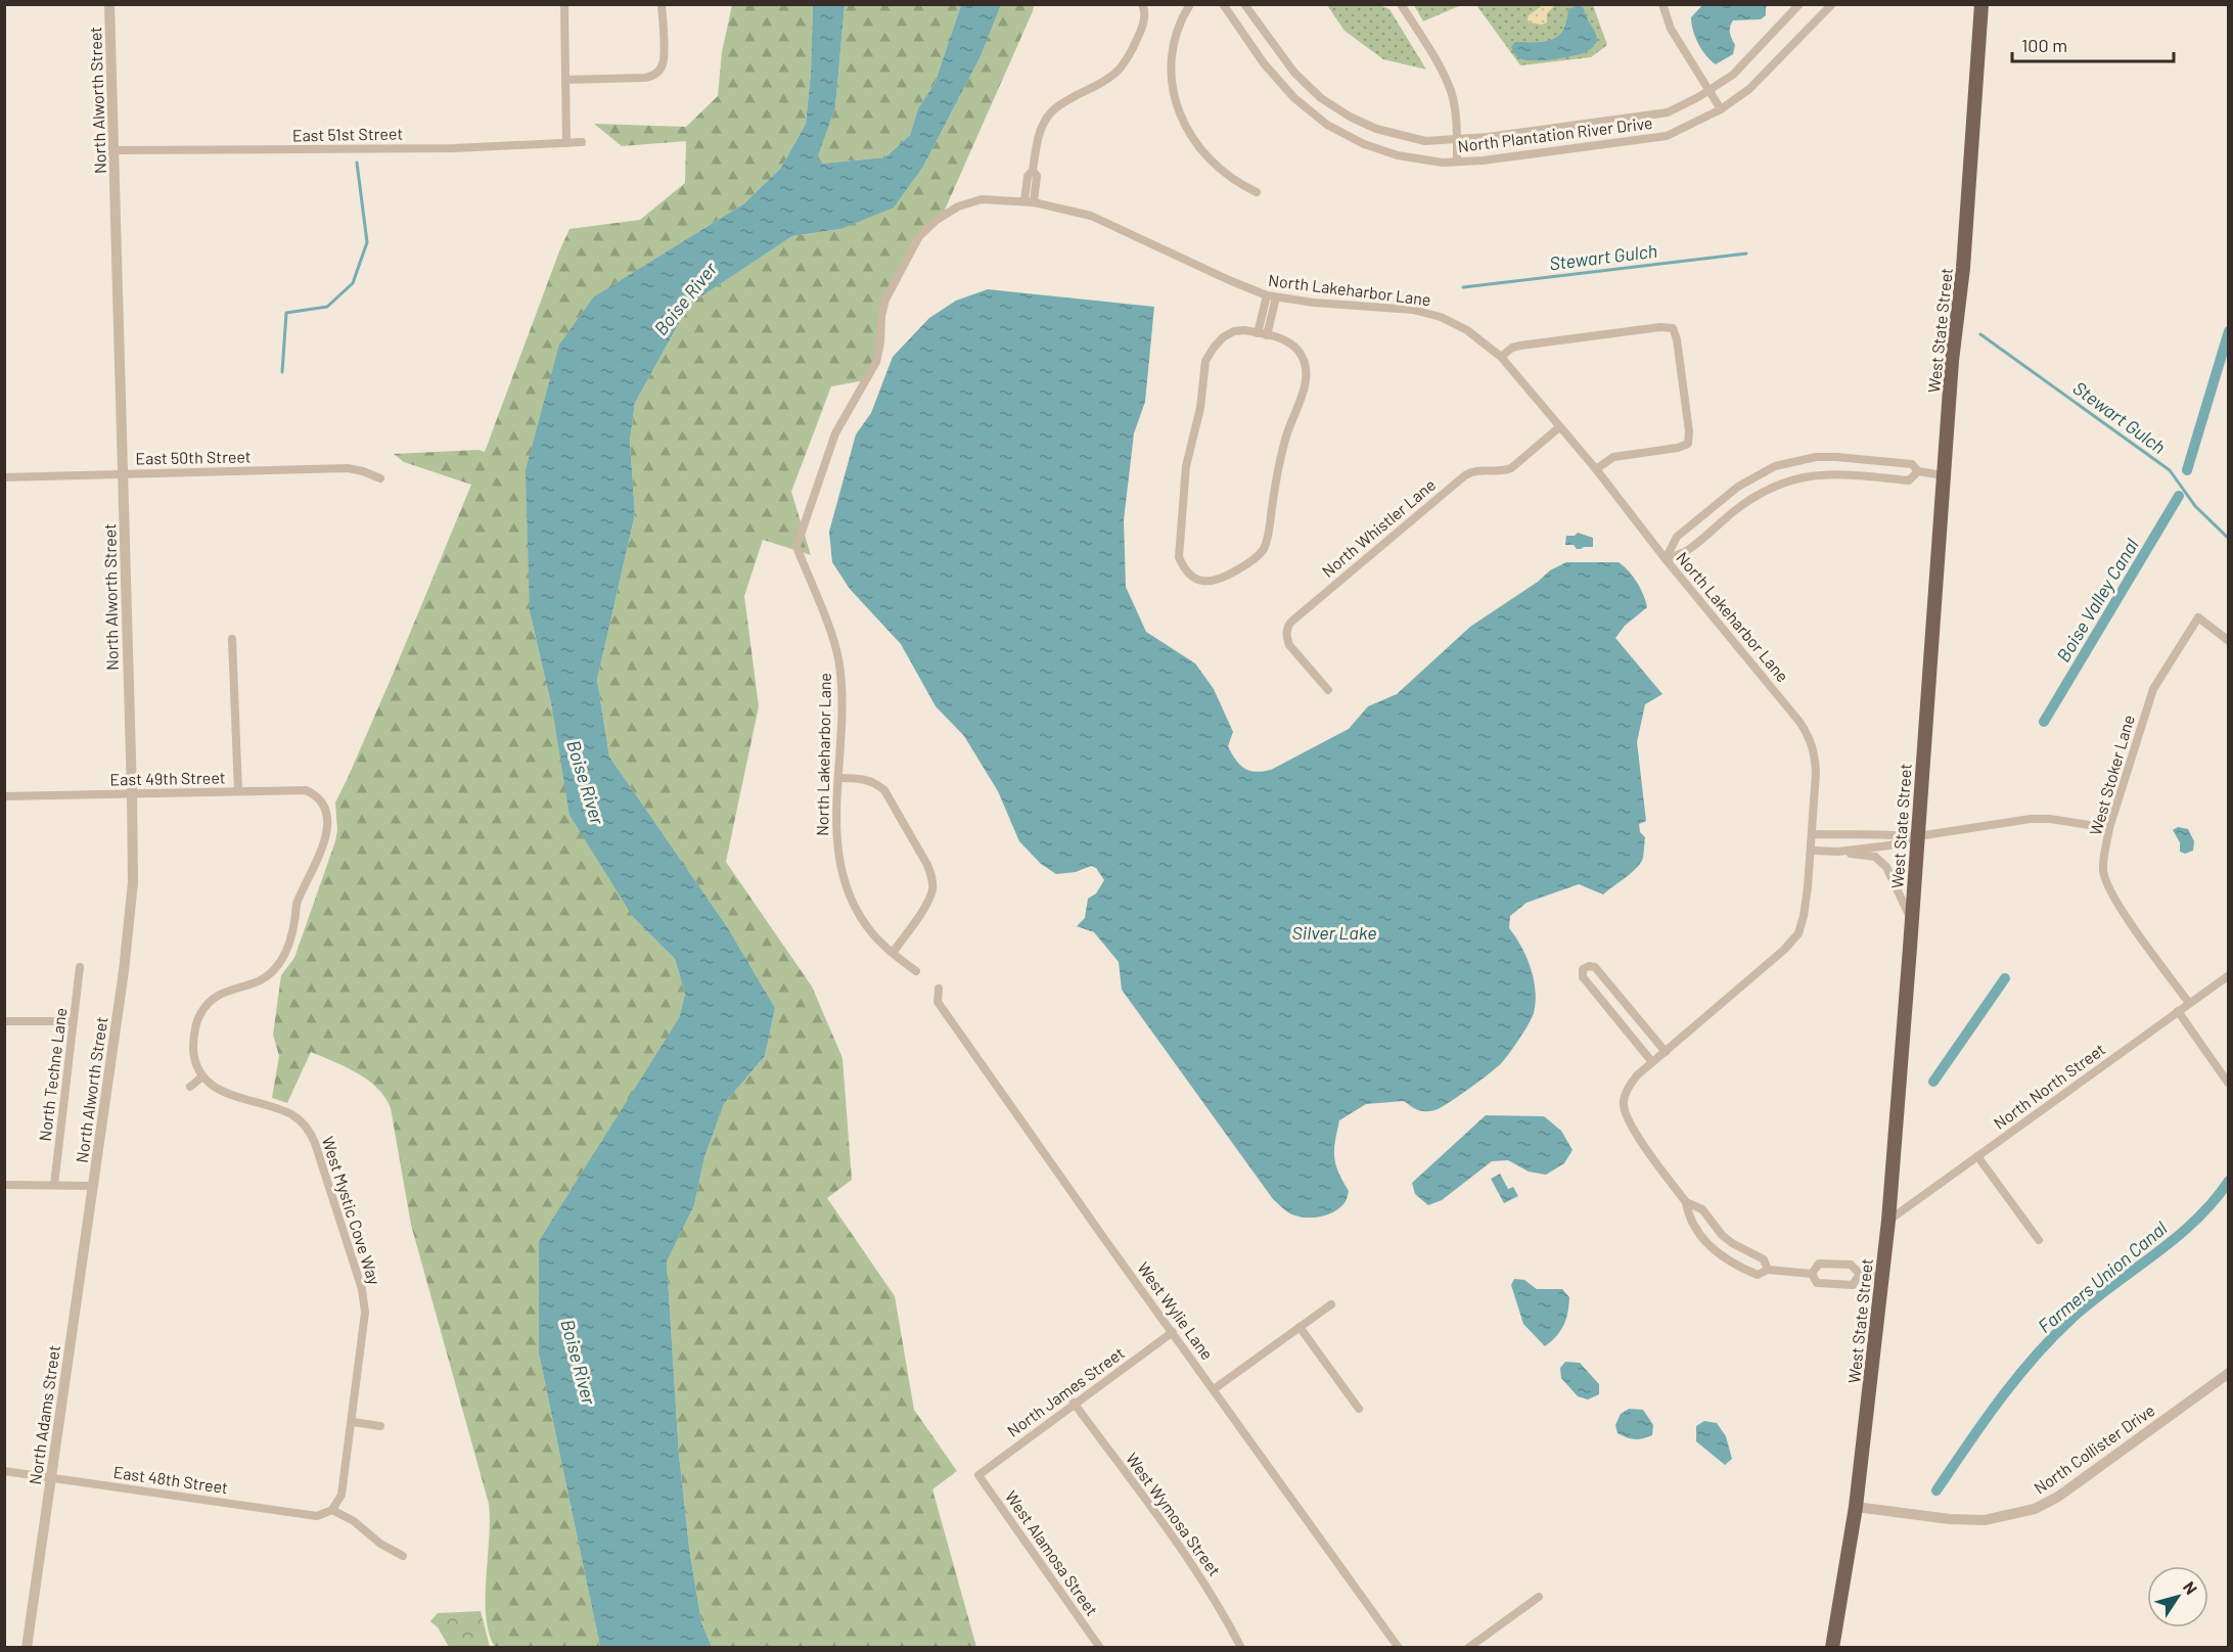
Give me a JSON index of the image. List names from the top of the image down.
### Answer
{
  "streets": {
    "main road": ["West State Street"],
    "street": [
      "North Alworth Street",
      "East 51st Street",
      "North Plantation River Drive",
      "North Lakeharbor Lane",
      "East 50th Street",
      "North Whistler Lane",
      "West Stoker Lane",
      "East 49th Street",
      "North Techne Lane",
      "North North Street",
      "West Mystic Cove Way",
      "West Wylie Lane",
      "North James Street",
      "North Adams Street",
      "North Collister Drive",
      "East 48th Street",
      "West Wymosa Street",
      "West Alamosa Street"
    ]
  },
  "crossings": [
    ["North Alworth Street", "East 51st Street"],
    ["North Alworth Street", "East 50th Street"],
    ["North Alworth Street", "East 49th Street"],
    ["North Alworth Street", "North Adams Street"],
    ["North Lakeharbor Lane", "West State Street"],
    ["North Lakeharbor Lane", "North Whistler Lane"],
    ["West State Street", "North North Street"],
    ["West State Street", "North Collister Drive"],
    ["West Stoker Lane", "North North Street"],
    ["East 49th Street", "West Mystic Cove Way"],
    ["West Mystic Cove Way", "East 48th Street"],
    ["West Wylie Lane", "North James Street"],
    ["North James Street", "West Wymosa Street"],
    ["North James Street", "West Alamosa Street"],
    ["North Adams Street", "East 48th Street"]
  ],
  "water": [
    "Stewart Gulch",
    "Boise River",
    "Boise Valley Canal",
    "Silver Lake",
    "Farmers Union Canal"
  ],
  "scale_bar": "100 m",
  "north": "top right"
}
